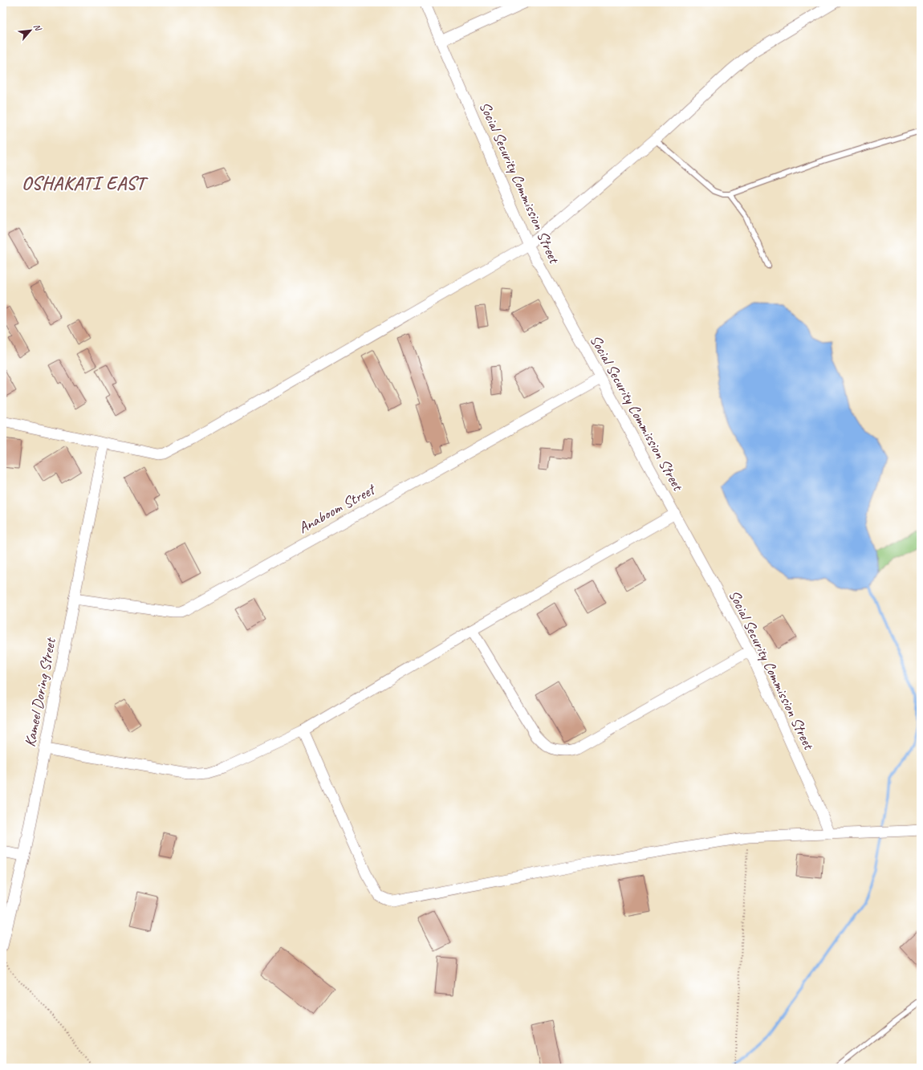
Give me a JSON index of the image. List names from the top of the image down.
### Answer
{
  "streets": {
    "street": ["Social Security Commission Street", "Anaboom Street", "Kameel Doring Street"]
  },
  "crossings": [
    ["Social Security Commission Street", "Anaboom Street"],
    ["Anaboom Street", "Kameel Doring Street"]
  ],
  "districts": ["OSHAKATI EAST"],
  "north": "top right"
}
